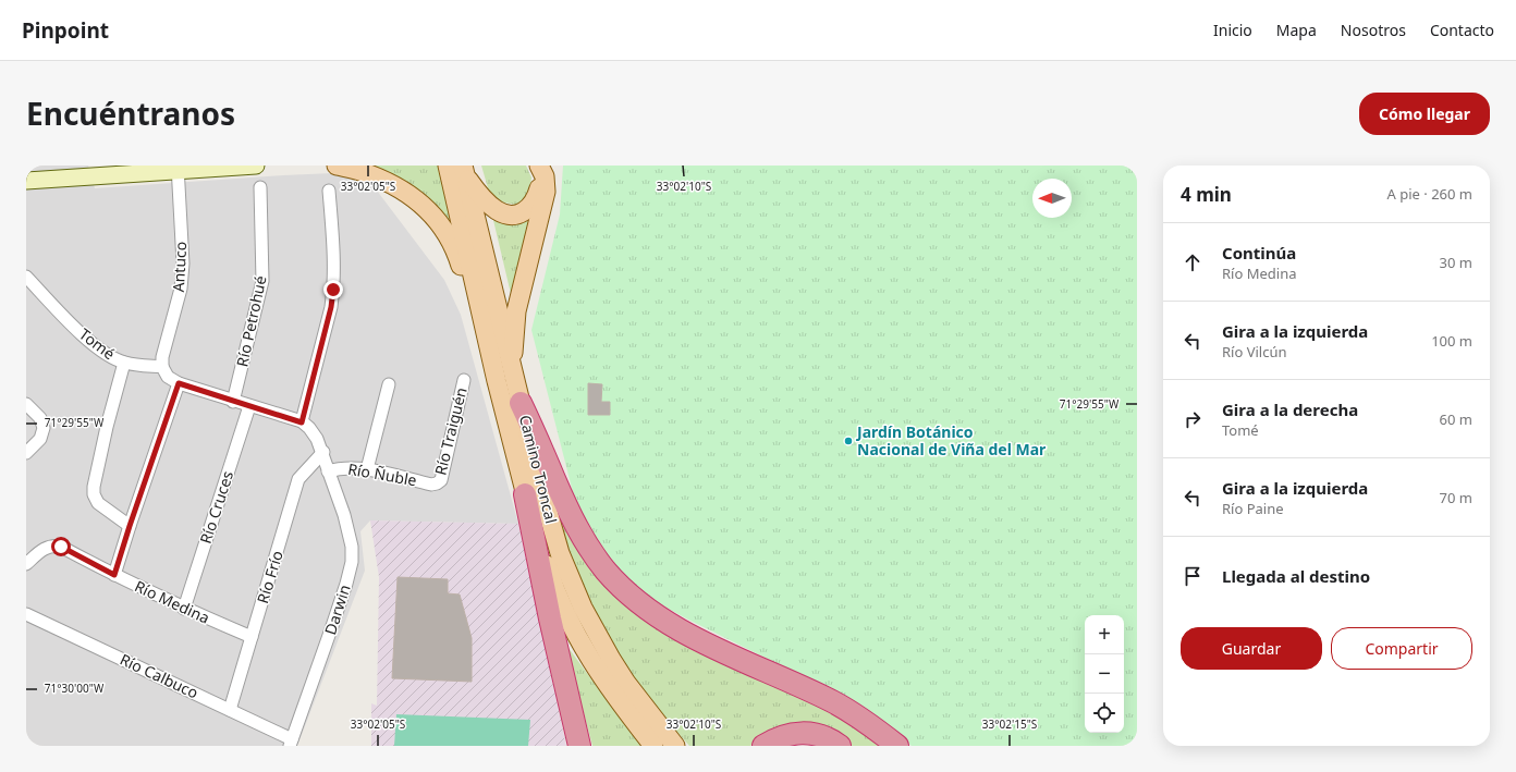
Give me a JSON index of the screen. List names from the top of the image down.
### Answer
{
  "streets": {
    "main road": ["Camino Troncal"],
    "street": [
      "Antuco",
      "Río Petrohué",
      "Tomé",
      "Río Traiguén",
      "Río Ñuble",
      "Río Cruces",
      "Río Frío",
      "Río Medina",
      "Darwin",
      "Río Calbuco"
    ]
  },
  "crossings": [
    ["Antuco", "Tomé"],
    ["Río Traiguén", "Río Ñuble"],
    ["Río Ñuble", "Darwin"],
    ["Río Cruces", "Río Medina"],
    ["Río Frío", "Río Medina"],
    ["Río Frío", "Río Calbuco"],
    ["Darwin", "Río Calbuco"]
  ],
  "places": ["Jardín Botánico Nacional de Viña del Mar"],
  "north": "left",
  "page": {
    "header": "Pinpoint",
    "nav": [
      "Inicio",
      "Mapa",
      "Nosotros",
      "Contacto"
    ],
    "title": "Encuéntranos",
    "buttons": [
      "Cómo llegar",
      ["Guardar", "Compartir"]
    ],
    "heading": ["4 min", "A pie · 260 m"],
    "list": [
      ["Continúa", "Río Medina", "30 m"],
      ["Gira a la izquierda", "Río Vilcún", "100 m"],
      ["Gira a la derecha", "Tomé", "60 m"],
      ["Gira a la izquierda", "Río Paine", "70 m"],
      "Llegada al destino"
    ],
    "map_buttons": ["+", "−"]
  },
  "coordinates": [
    "33°02'05\"S",
    "33°02'10\"S",
    "71°29'55\"W",
    "71°30'00\"W",
    "33°02'15\"S"
  ]
}
